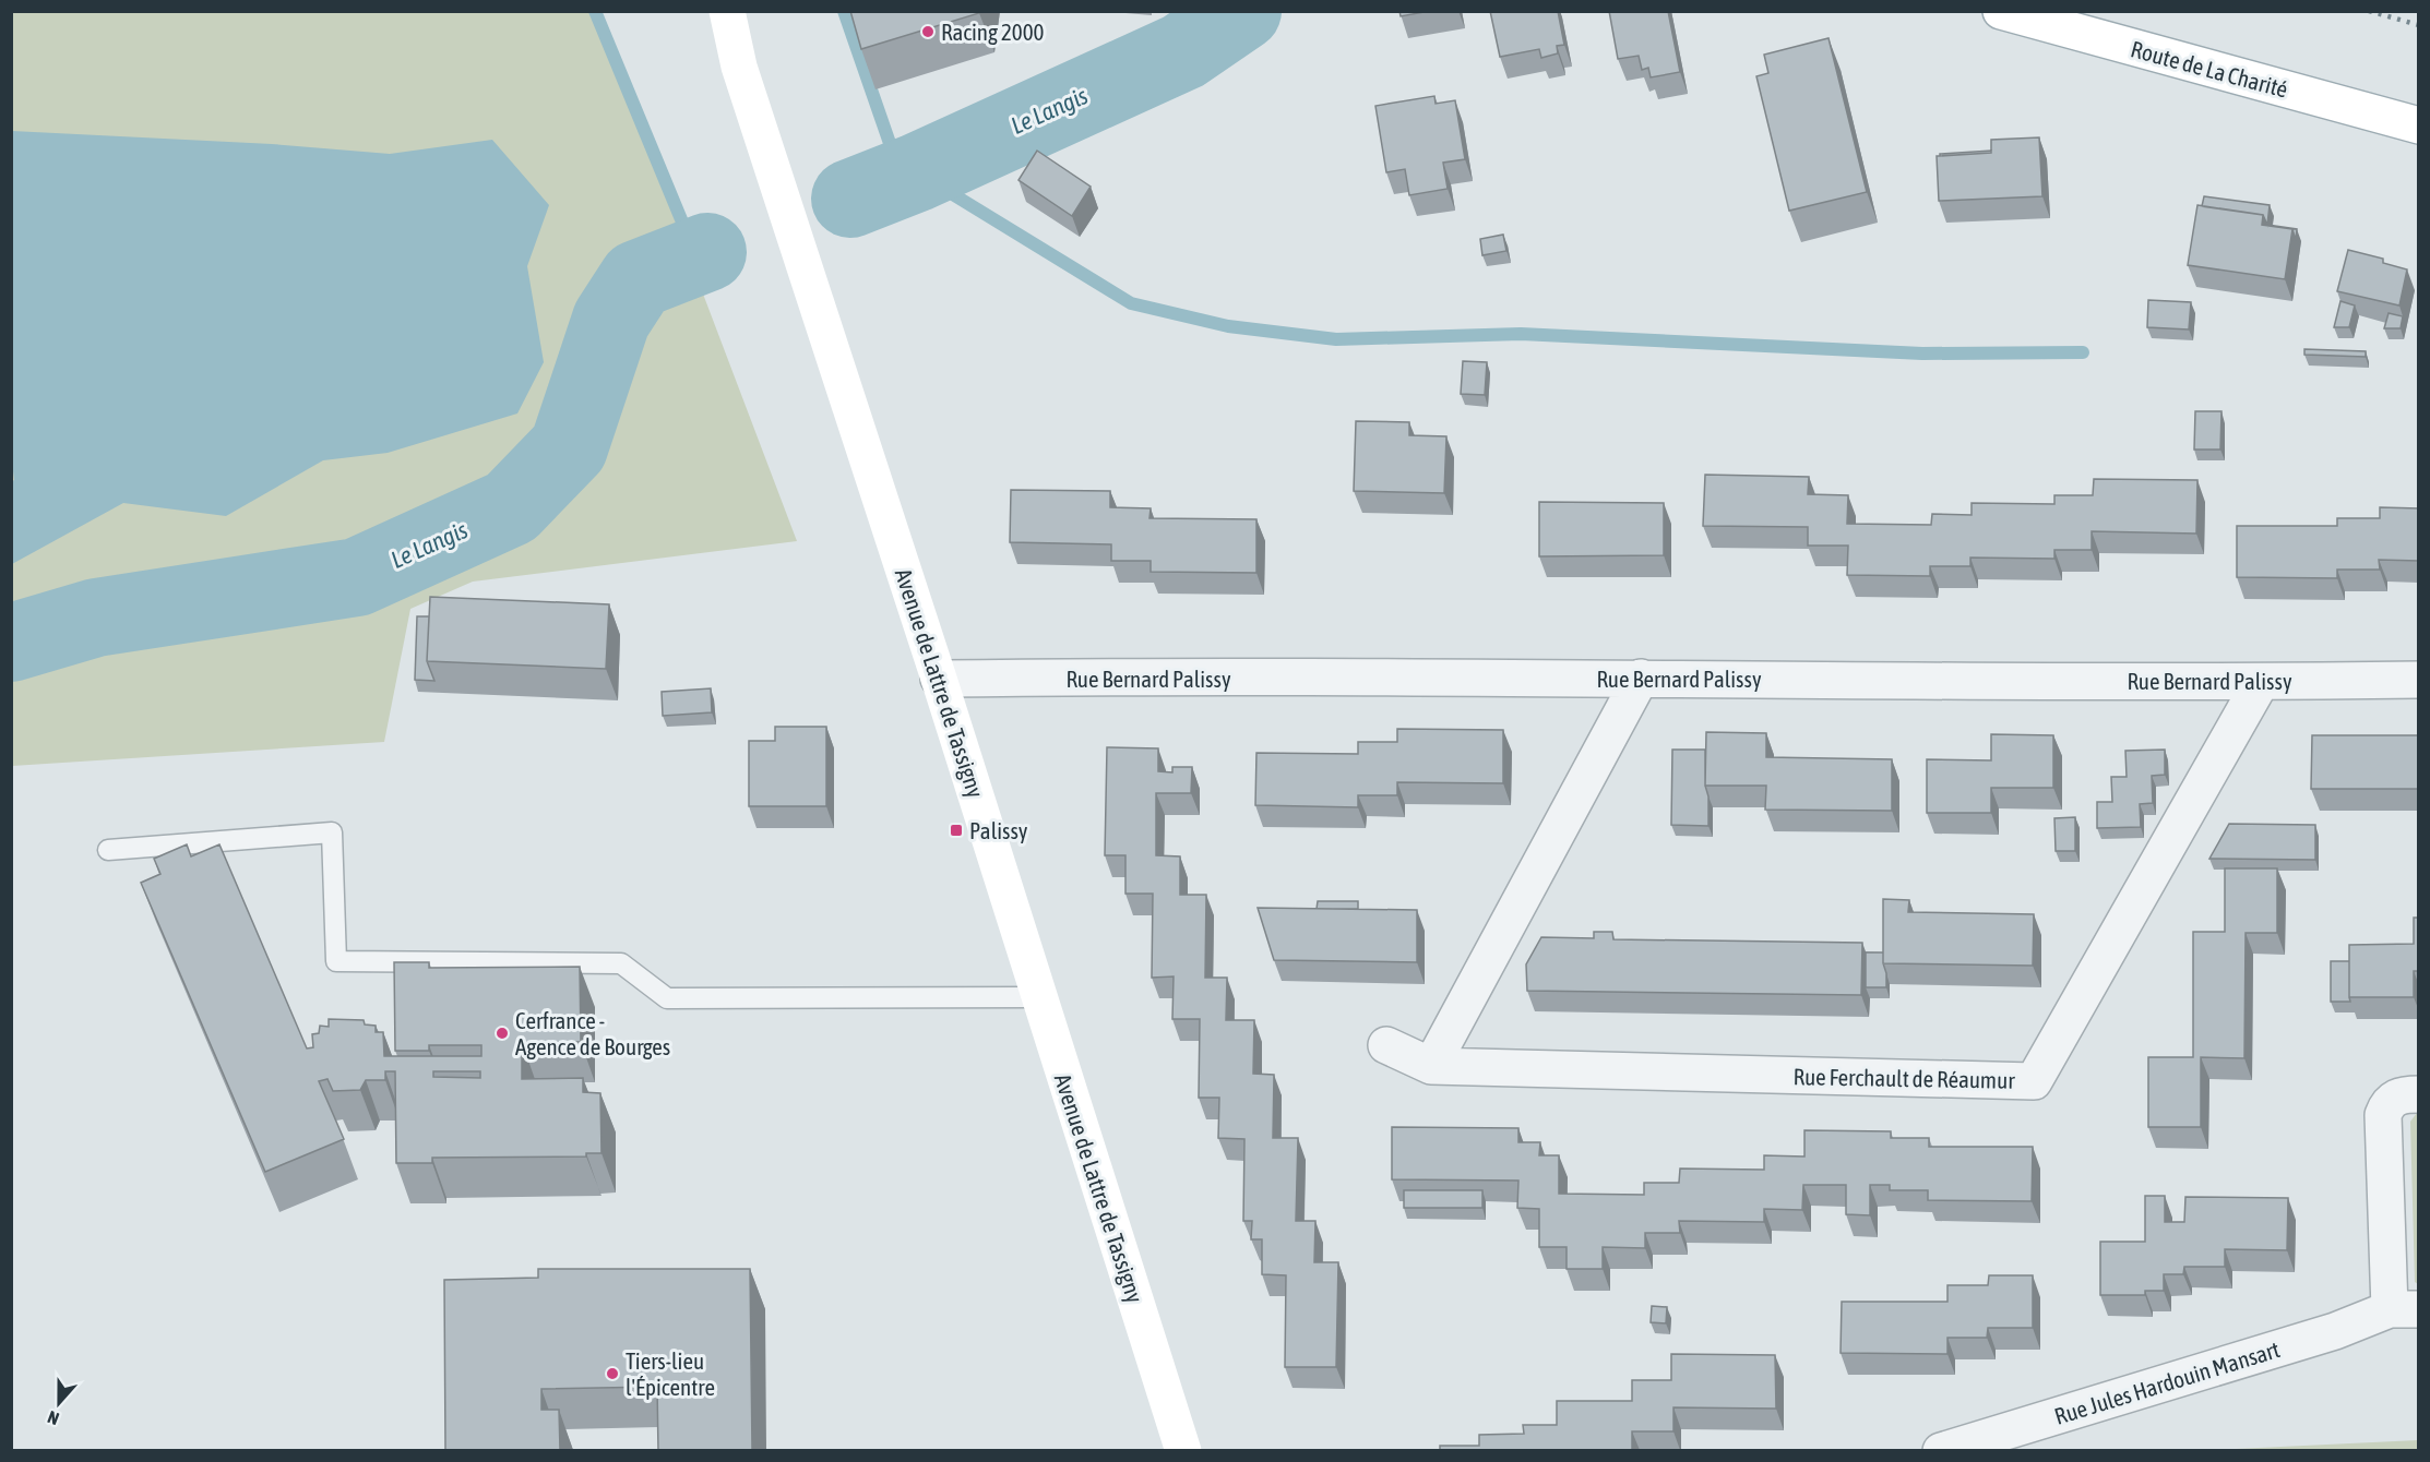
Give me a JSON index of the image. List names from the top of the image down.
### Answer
{
  "streets": {
    "main road": ["Route de La Charité", "Avenue de Lattre de Tassigny"],
    "street": ["Rue Bernard Palissy", "Rue Ferchault de Réaumur", "Rue Jules Hardouin Mansart"]
  },
  "crossings": [
    ["Rue Bernard Palissy", "Avenue de Lattre de Tassigny"],
    ["Rue Bernard Palissy", "Rue Ferchault de Réaumur"]
  ],
  "water": ["Le Langis"],
  "places": {
    "other": ["Racing 2000", "Cerfrance - Agence de Bourges", "Tiers-lieu l'Épicentre"],
    "transit": ["Palissy"]
  },
  "north": "bottom"
}
